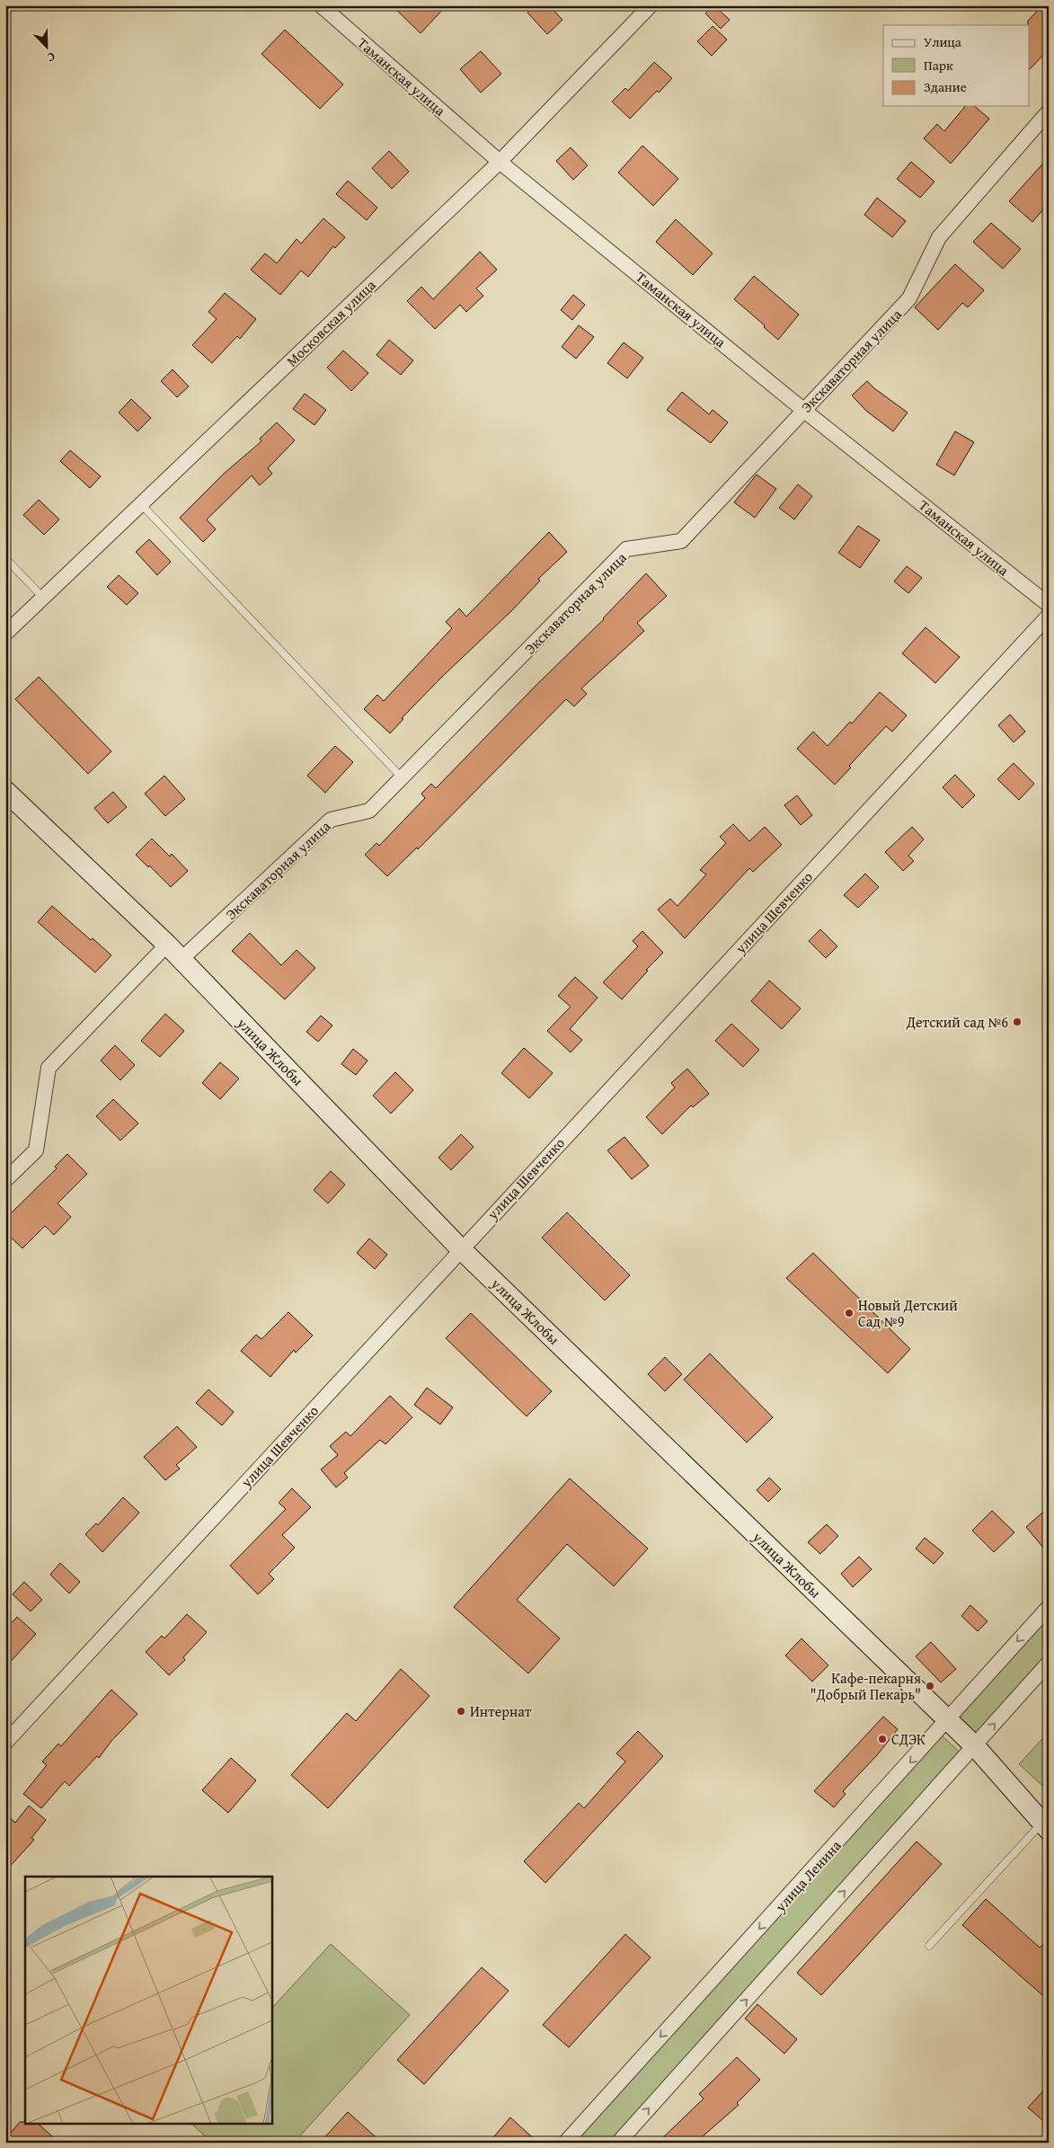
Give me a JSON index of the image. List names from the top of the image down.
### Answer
{
  "streets": {
    "street": [
      "Таманская улица",
      "Московская улица",
      "Экскаваторная улица",
      "улица Шевченко",
      "улица Жлобы",
      "улица Ленина"
    ]
  },
  "crossings": [
    ["Таманская улица", "Московская улица"],
    ["Таманская улица", "Экскаваторная улица"],
    ["Экскаваторная улица", "улица Жлобы"],
    ["улица Шевченко", "улица Жлобы"],
    ["улица Жлобы", "улица Ленина"]
  ],
  "places": [
    "Детский сад №6",
    "Новый Детский Сад №9",
    "Кафе-пекарня \"Добрый Пекарь\"",
    "Интернат",
    "СДЭК"
  ],
  "legend": ["Улица", "Парк", "Здание"],
  "north": "bottom right"
}
